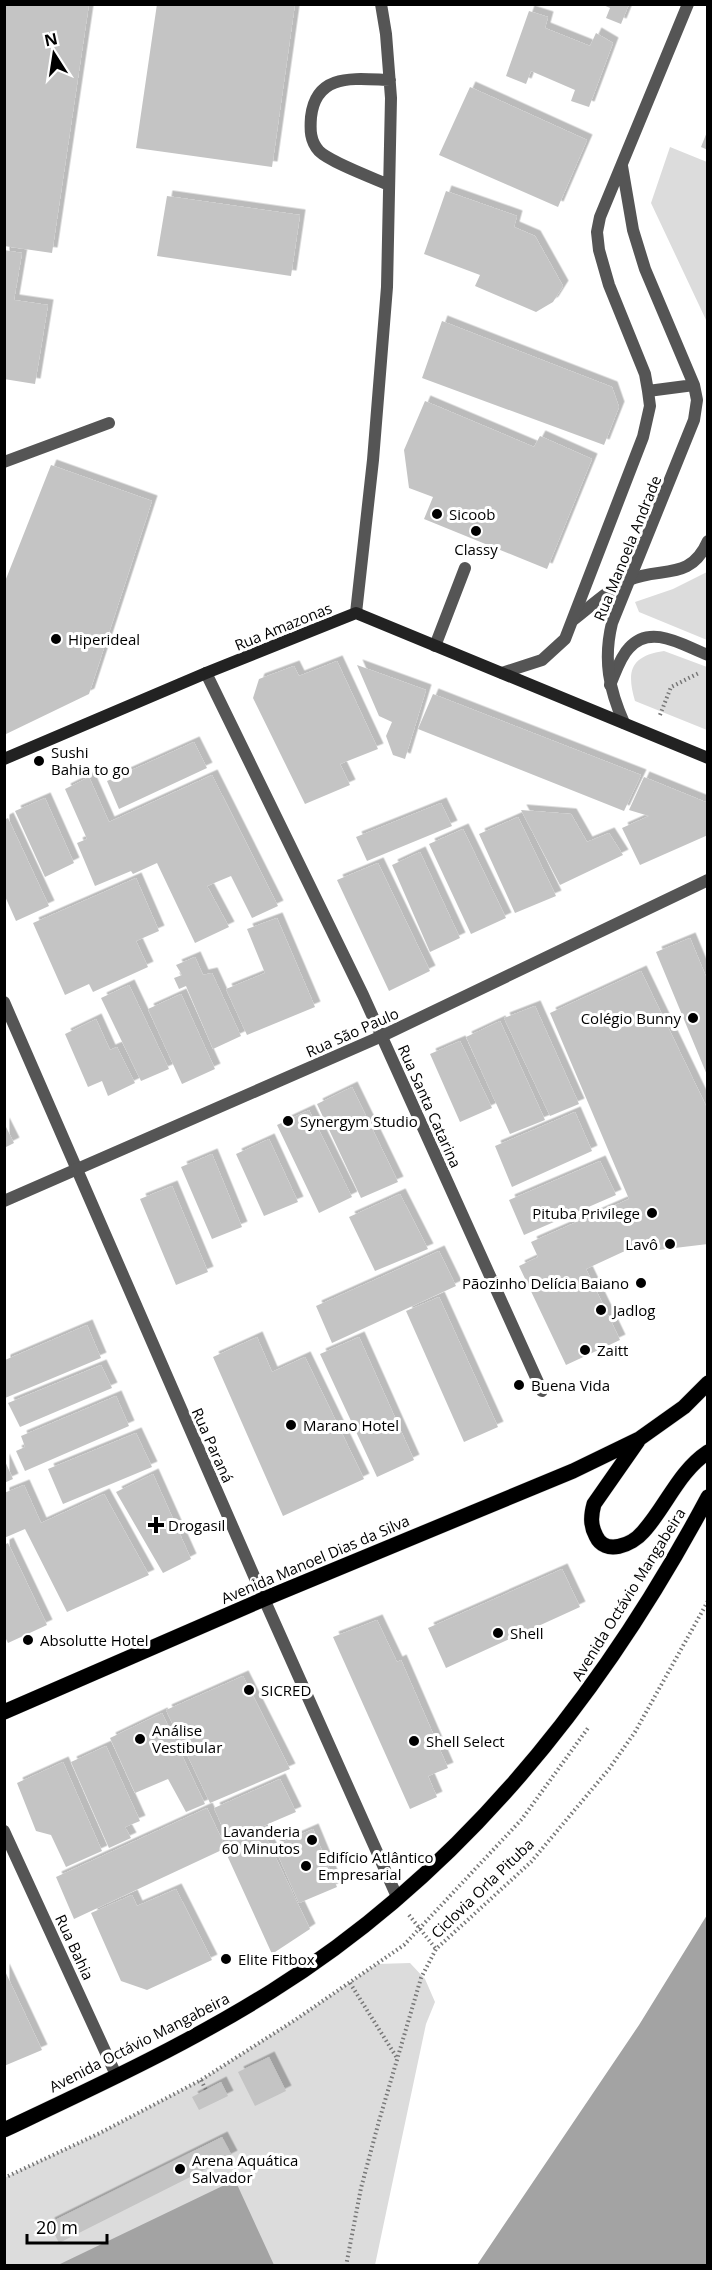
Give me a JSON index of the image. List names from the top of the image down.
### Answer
{
  "streets": {
    "main road": ["Rua Amazonas", "Avenida Manoel Dias da Silva", "Avenida Octávio Mangabeira"],
    "street": [
      "Rua Manoela Andrade",
      "Rua São Paulo",
      "Rua Santa Catarina",
      "Rua Paraná",
      "Rua Bahia"
    ],
    "path": ["Ciclovia Orla Pituba"]
  },
  "crossings": [
    ["Rua Manoela Andrade", "Rua Amazonas"],
    ["Rua Amazonas", "Rua Santa Catarina"],
    ["Rua São Paulo", "Rua Santa Catarina"],
    ["Rua São Paulo", "Rua Paraná"],
    ["Rua Paraná", "Avenida Manoel Dias da Silva"],
    ["Rua Paraná", "Avenida Octávio Mangabeira"],
    ["Avenida Octávio Mangabeira", "Rua Bahia"]
  ],
  "places": {
    "other": [
      "Sicoob",
      "Classy",
      "Hiperideal",
      "Sushi Bahia to go",
      "Colégio Bunny",
      "Synergym Studio",
      "Pituba Privilege",
      "Lavô",
      "Pãozinho Delícia Baiano",
      "Jadlog",
      "Zaitt",
      "Buena Vida",
      "Marano Hotel",
      "Shell",
      "Absolutte Hotel",
      "SICRED",
      "Análise Vestibular",
      "Shell Select",
      "Lavanderia 60 Minutos",
      "Edifício Atlântico Empresarial",
      "Elite Fitbox",
      "Arena Aquática Salvador"
    ],
    "health": ["Drogasil"]
  },
  "scale_bar": "20 m",
  "north": "top"
}
